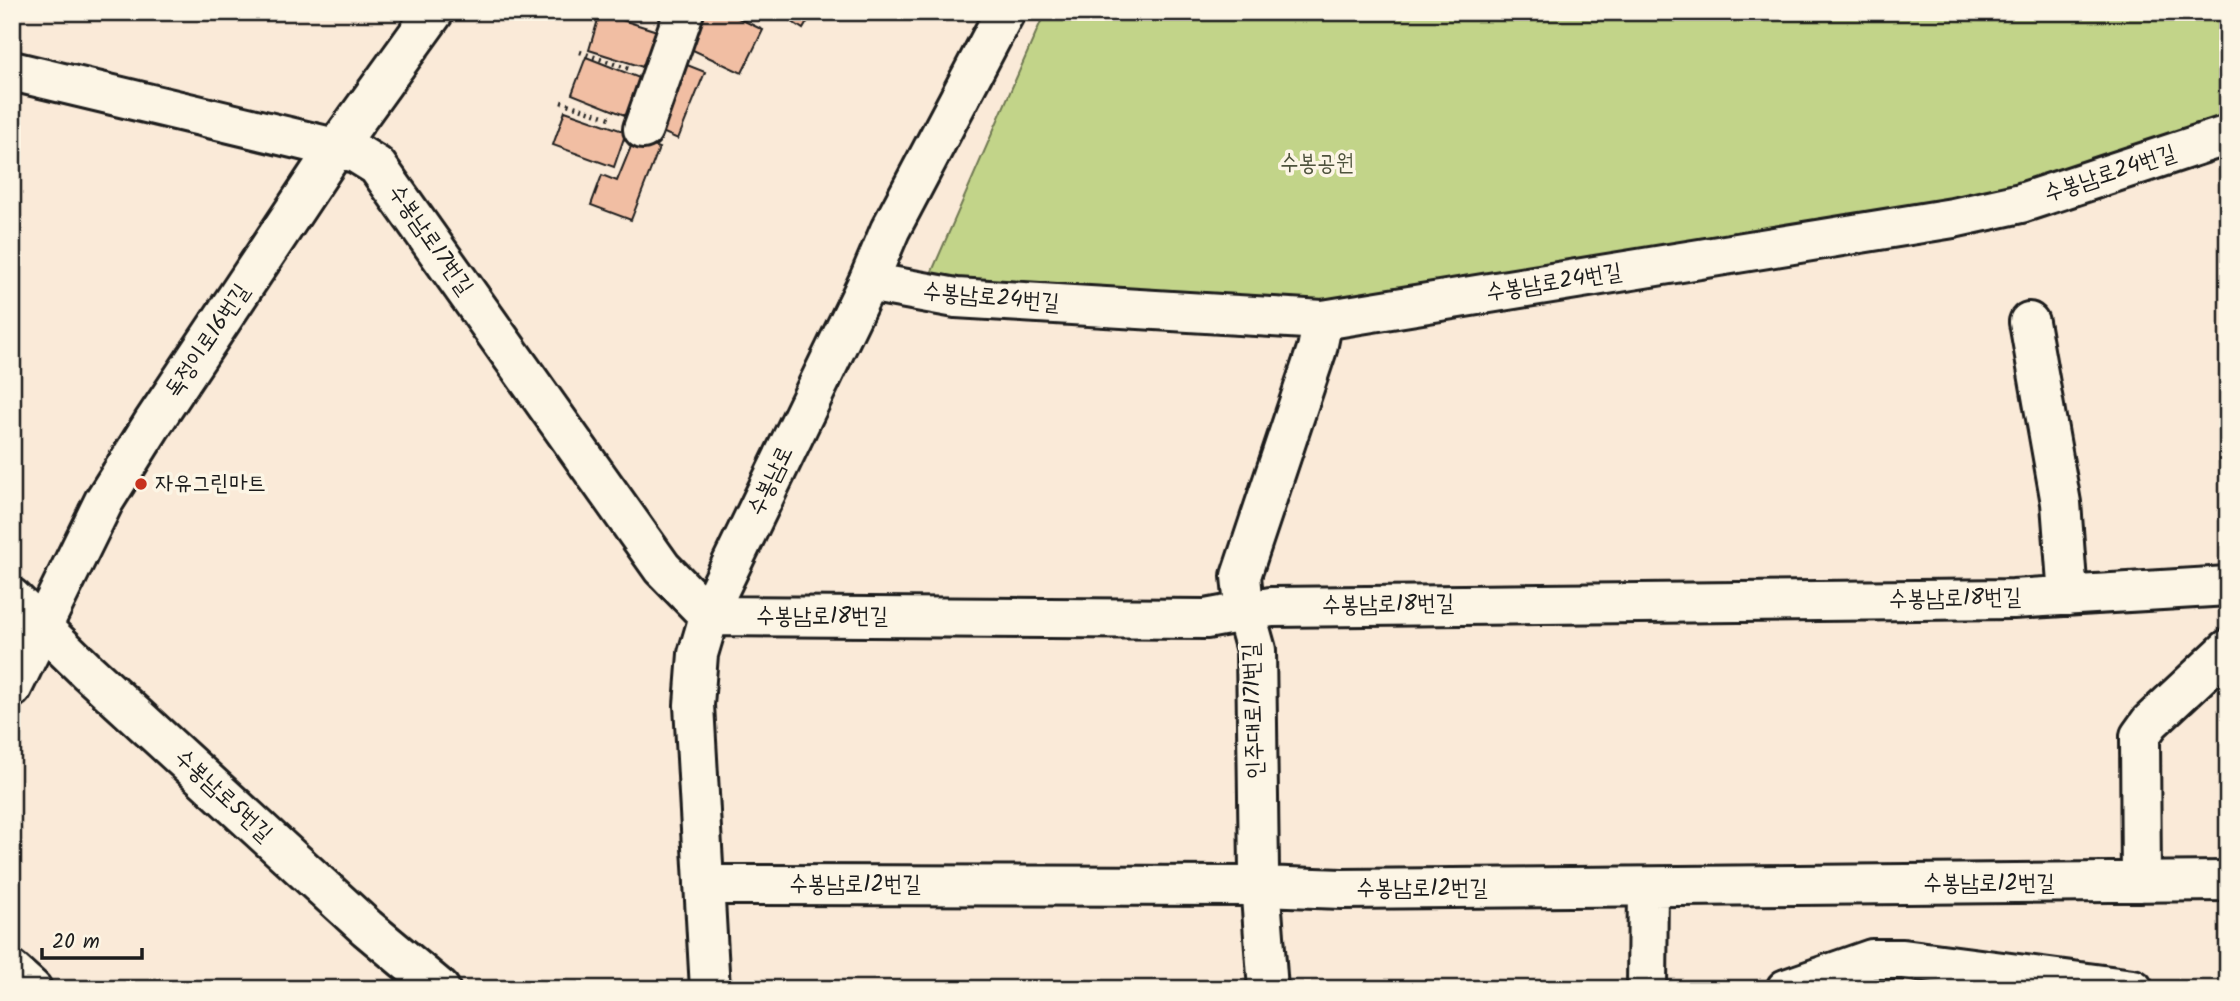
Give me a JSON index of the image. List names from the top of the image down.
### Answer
{
  "streets": {
    "street": [
      "수봉남로24번길",
      "수봉남로17번길",
      "독정이로16번길",
      "수봉남로",
      "수봉남로18번길",
      "인주대로171번길",
      "수봉남로5번길",
      "수봉남로12번길"
    ]
  },
  "crossings": [
    ["수봉남로24번길", "수봉남로"],
    ["수봉남로24번길", "인주대로171번길"],
    ["수봉남로17번길", "독정이로16번길"],
    ["수봉남로17번길", "수봉남로"],
    ["수봉남로17번길", "수봉남로18번길"],
    ["독정이로16번길", "수봉남로5번길"],
    ["수봉남로", "수봉남로18번길"],
    ["수봉남로", "수봉남로12번길"],
    ["수봉남로18번길", "인주대로171번길"],
    ["인주대로171번길", "수봉남로12번길"]
  ],
  "parks": ["수봉공원"],
  "places": ["자유그린마트"],
  "scale_bar": "20 m"
}
